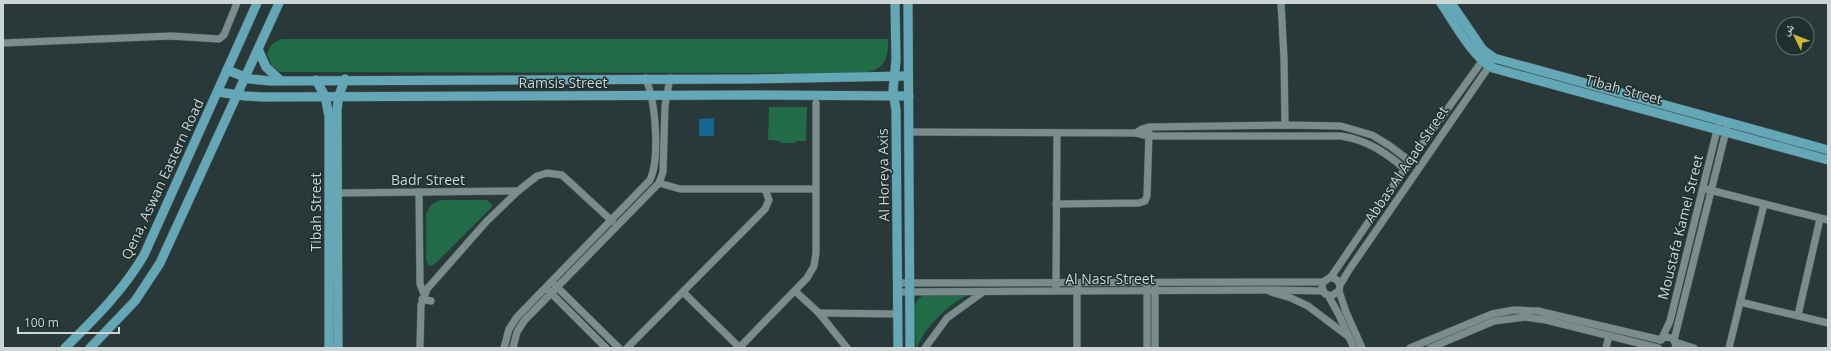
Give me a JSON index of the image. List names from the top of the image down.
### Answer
{
  "streets": {
    "main road": [
      "Ramsis Street",
      "Tibah Street",
      "Al Horeya Axis",
      "Qena, Aswan Eastern Road"
    ],
    "street": [
      "Abbas Al Aqad Street",
      "Badr Street",
      "Moustafa Kamel Street",
      "Al Nasr Street"
    ]
  },
  "crossings": [
    ["Ramsis Street", "Tibah Street"],
    ["Ramsis Street", "Al Horeya Axis"],
    ["Ramsis Street", "Qena, Aswan Eastern Road"],
    ["Tibah Street", "Abbas Al Aqad Street"],
    ["Tibah Street", "Badr Street"],
    ["Tibah Street", "Moustafa Kamel Street"],
    ["Abbas Al Aqad Street", "Al Nasr Street"],
    ["Al Horeya Axis", "Al Nasr Street"]
  ],
  "scale_bar": "100 m",
  "north": "top left"
}
